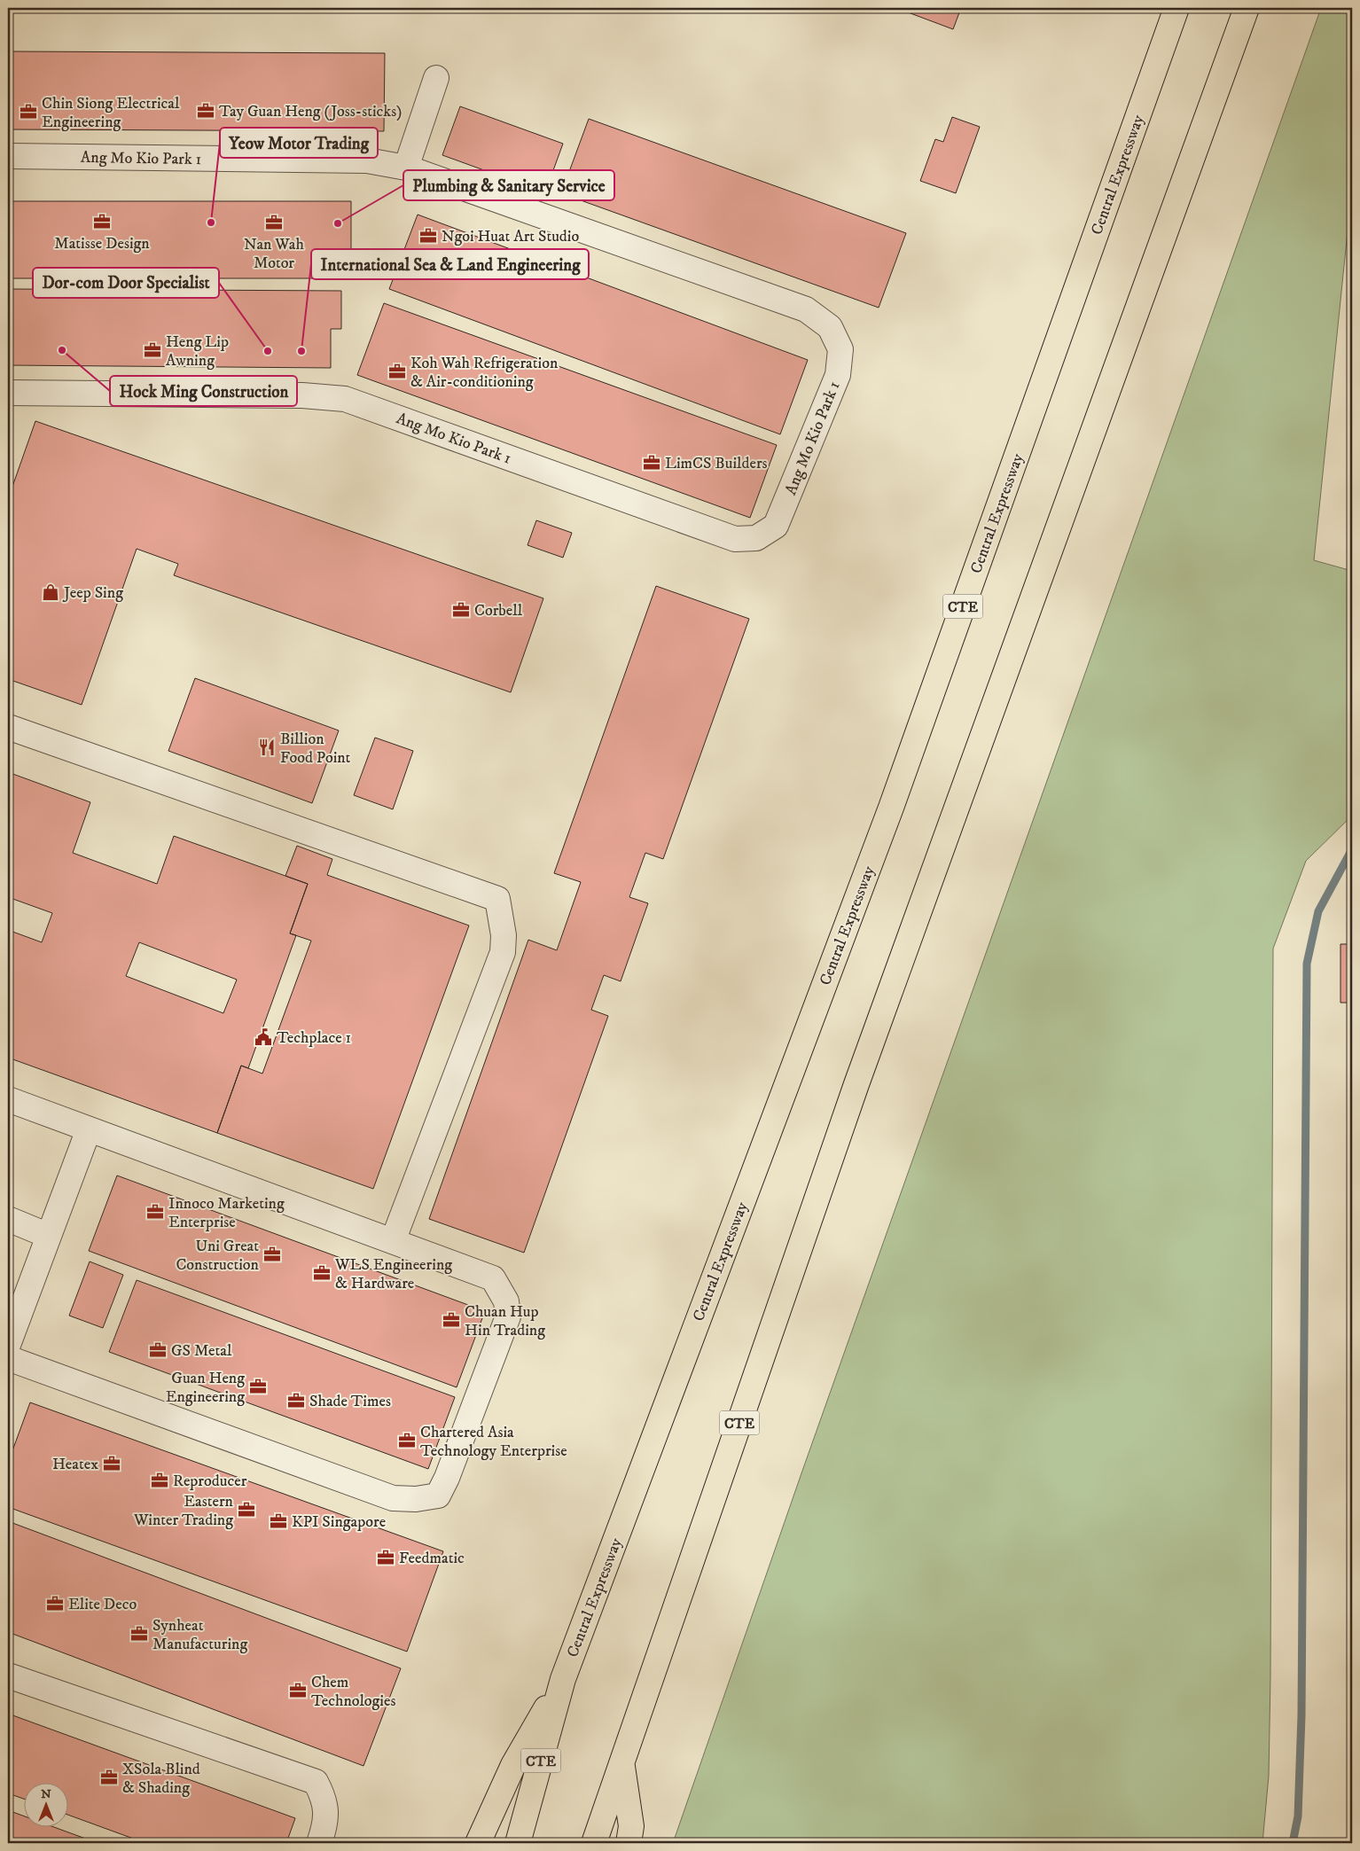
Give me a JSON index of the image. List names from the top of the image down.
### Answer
{
  "streets": {
    "highway": ["Central Expressway", "CTE"],
    "lane": ["Ang Mo Kio Park 1"]
  },
  "places": {
    "office": [
      "Tay Guan Heng (Joss-sticks)",
      "Chin Siong Electrical Engineering",
      "Matisse Design",
      "Nan Wah Motor",
      "Ngoi Huat Art Studio",
      "Heng Lip Awning",
      "Koh Wah Refrigeration & Air-conditioning",
      "LimCS Builders",
      "Corbell",
      "Innoco Marketing Enterprise",
      "Uni Great Construction",
      "WLS Engineering & Hardware",
      "Chuan Hup Hin Trading",
      "GS Metal",
      "Guan Heng Engineering",
      "Shade Times",
      "Chartered Asia Technology Enterprise",
      "Heatex",
      "Reproducer",
      "Eastern Winter Trading",
      "KPI Singapore",
      "Feedmatic",
      "Elite Deco",
      "Synheat Manufacturing",
      "Chem Technologies",
      "XSola Blind & Shading"
    ],
    "other": [
      "Yeow Motor Trading",
      "Plumbing & Sanitary Service",
      "Hock Ming Construction",
      "Dor-com Door Specialist",
      "International Sea & Land Engineering"
    ],
    "shop": ["Jeep Sing"],
    "restaurant": ["Billion Food Point"],
    "public building": ["Techplace 1"]
  },
  "north": "top"
}
